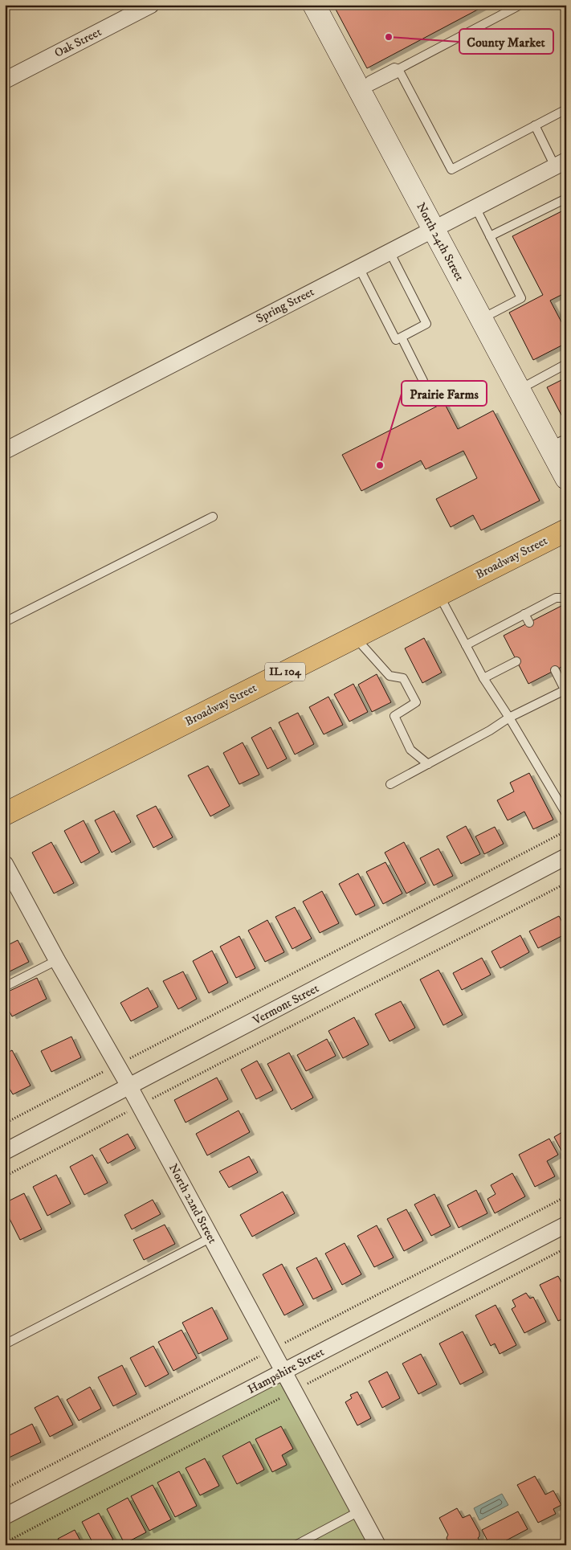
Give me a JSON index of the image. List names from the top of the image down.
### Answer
{
  "streets": {
    "main road": ["North 24th Street", "Broadway Street", "IL 104"],
    "street": [
      "Oak Street",
      "Spring Street",
      "Vermont Street",
      "North 22nd Street",
      "Hampshire Street"
    ]
  },
  "crossings": [
    ["North 24th Street", "Spring Street"],
    ["Vermont Street", "North 22nd Street"],
    ["North 22nd Street", "Hampshire Street"]
  ],
  "places": ["County Market", "Prairie Farms"]
}
